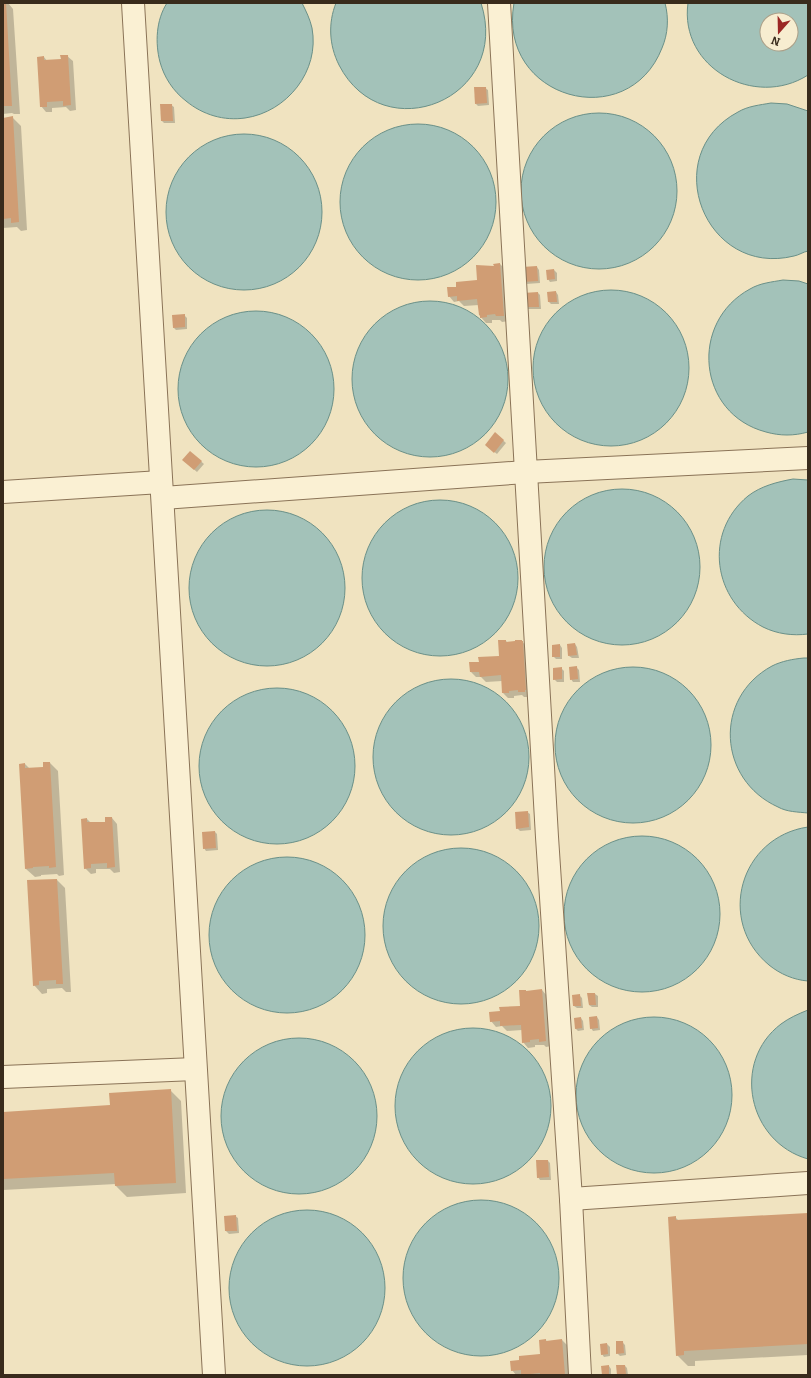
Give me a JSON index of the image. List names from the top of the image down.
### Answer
{
  "north": "bottom"
}
